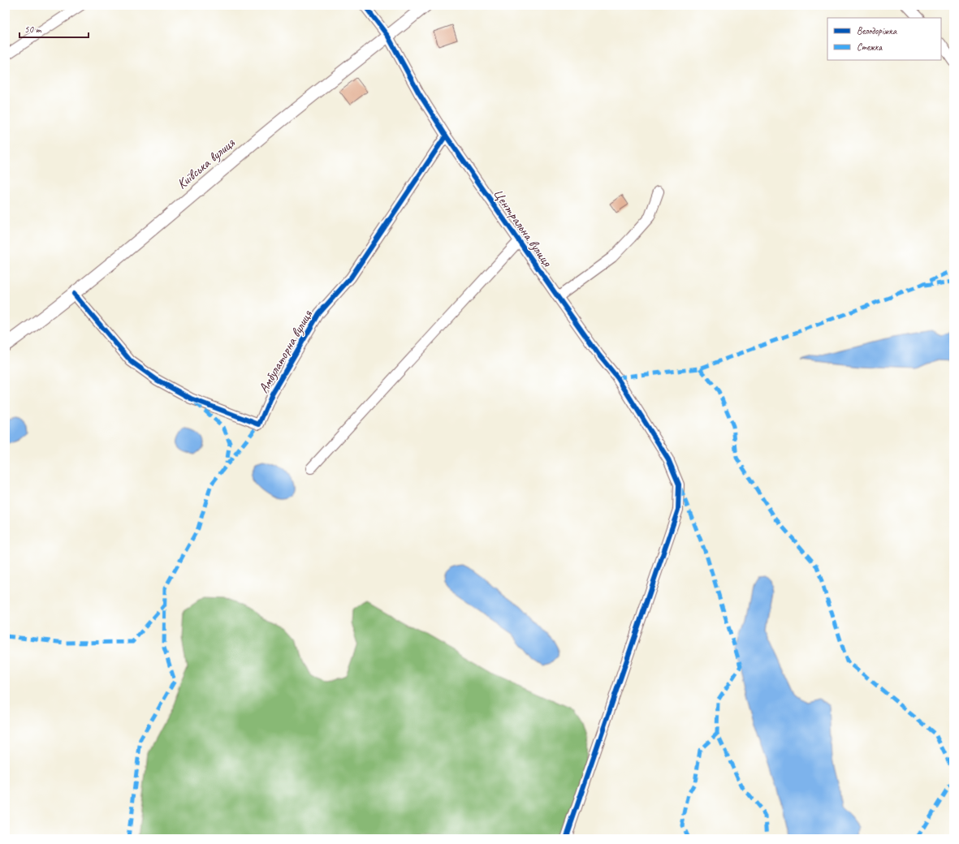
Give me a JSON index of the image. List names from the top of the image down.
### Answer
{
  "streets": {
    "street": ["Київська вулиця", "Центральна вулиця", "Амбулаторна вулиця"]
  },
  "crossings": [
    ["Київська вулиця", "Центральна вулиця"],
    ["Київська вулиця", "Амбулаторна вулиця"],
    ["Центральна вулиця", "Амбулаторна вулиця"]
  ],
  "legend": ["Велодоріжка", "Стежка"],
  "scale_bar": "50 m"
}
